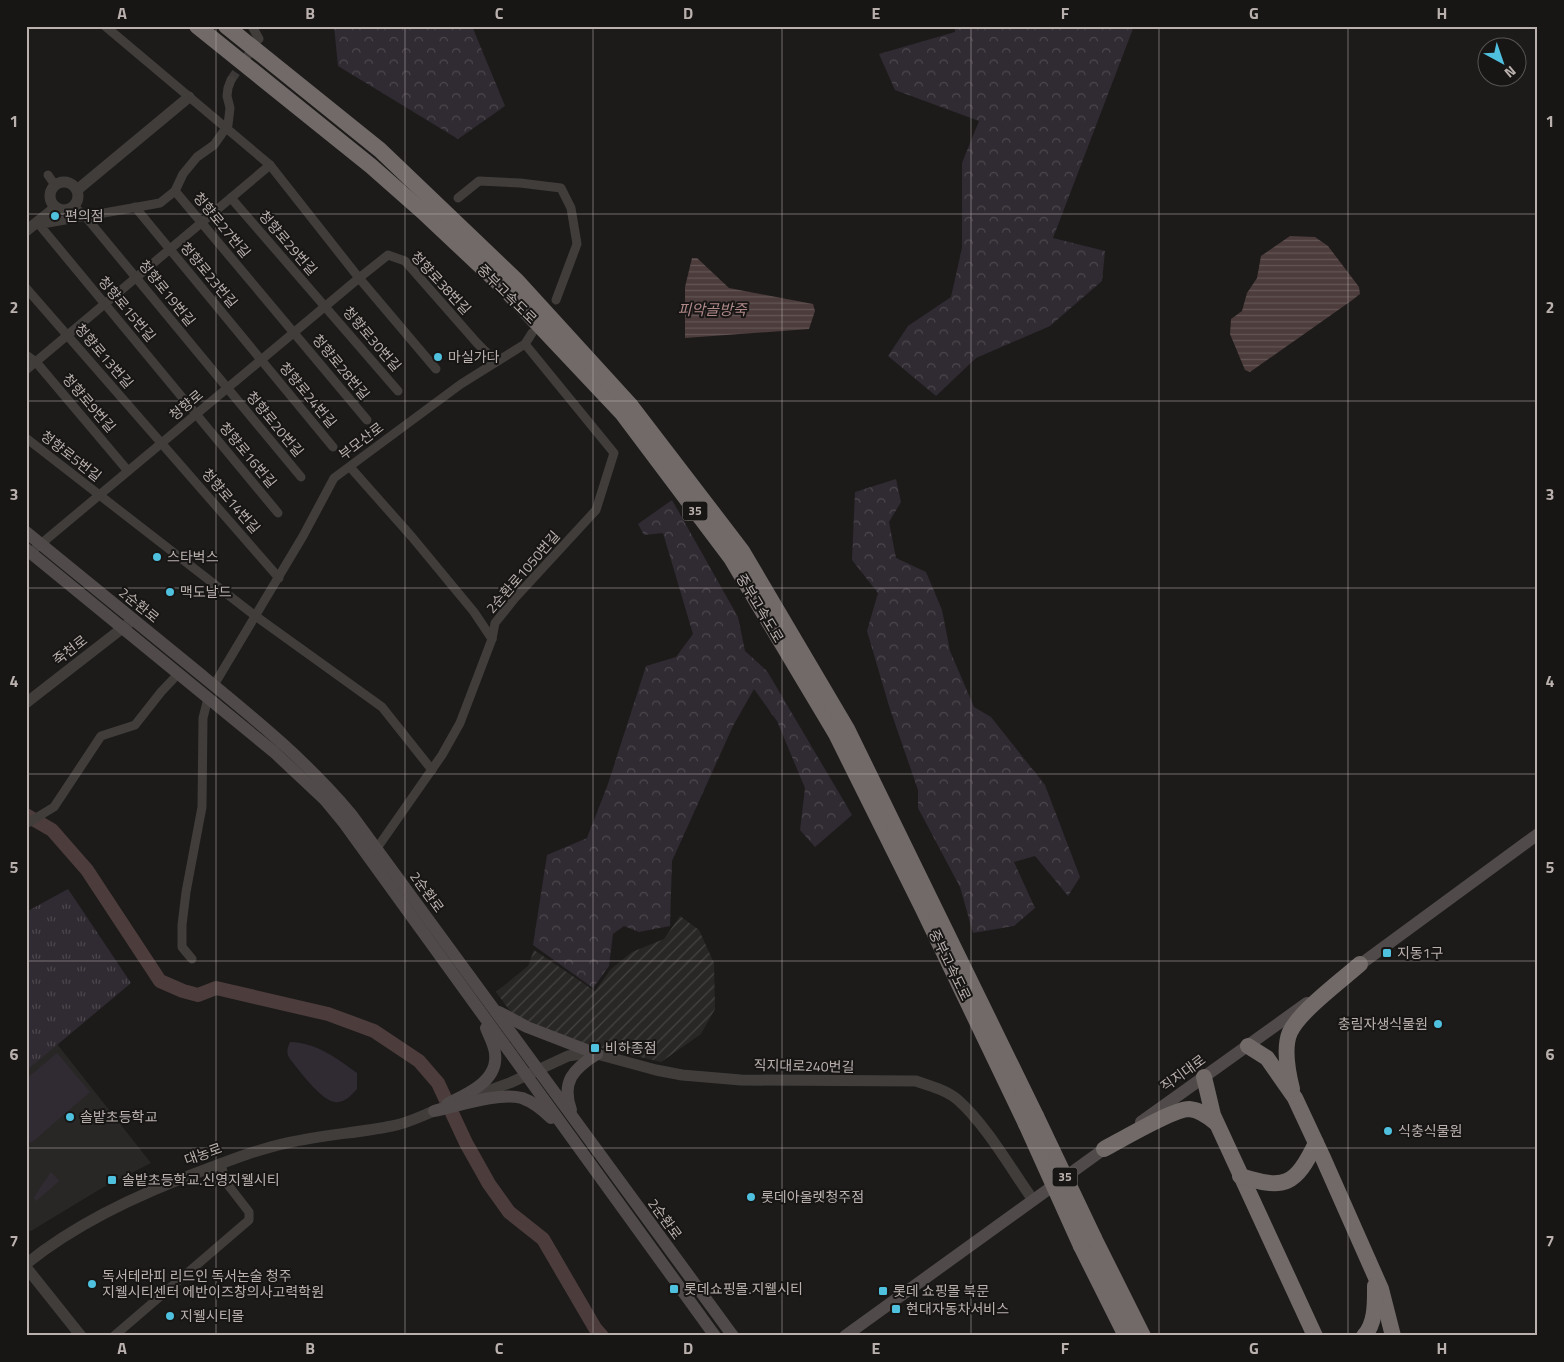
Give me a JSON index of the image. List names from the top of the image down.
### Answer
{
  "streets": {
    "highway": ["중부고속도로", "35"],
    "main road": ["2순환로", "직지대로"],
    "street": [
      "청향로27번길",
      "청향로29번길",
      "청향로23번길",
      "청향로38번길",
      "청향로19번길",
      "청향로15번길",
      "청향로30번길",
      "청향로13번길",
      "청향로28번길",
      "청향로24번길",
      "청향로9번길",
      "청향로",
      "청향로20번길",
      "부모산로",
      "청향로16번길",
      "청향로5번길",
      "청향로14번길",
      "2순환로1050번길",
      "죽천로",
      "직지대로240번길",
      "대농로"
    ]
  },
  "crossings": [
    ["청향로27번길", "청향로28번길"],
    ["청향로27번길", "청향로"],
    ["청향로29번길", "청향로30번길"],
    ["청향로29번길", "청향로"],
    ["청향로23번길", "청향로24번길"],
    ["청향로23번길", "청향로"],
    ["청향로38번길", "청향로"],
    ["청향로38번길", "부모산로"],
    ["청향로19번길", "청향로"],
    ["청향로19번길", "청향로20번길"],
    ["청향로15번길", "청향로"],
    ["청향로15번길", "청향로16번길"],
    ["청향로30번길", "청향로"],
    ["청향로13번길", "청향로"],
    ["청향로13번길", "청향로14번길"],
    ["청향로28번길", "청향로"],
    ["청향로24번길", "청향로"],
    ["청향로9번길", "청향로"],
    ["청향로", "청향로20번길"],
    ["청향로", "청향로16번길"],
    ["청향로", "청향로5번길"],
    ["청향로", "청향로14번길"],
    ["청향로", "2순환로"],
    ["부모산로", "청향로5번길"],
    ["부모산로", "청향로14번길"],
    ["부모산로", "2순환로1050번길"],
    ["부모산로", "2순환로"],
    ["2순환로1050번길", "2순환로"],
    ["2순환로", "죽천로"],
    ["2순환로", "직지대로240번길"],
    ["직지대로240번길", "직지대로"]
  ],
  "water": ["피악골방죽"],
  "places": {
    "other": [
      "편의점",
      "마실가다",
      "스타벅스",
      "맥도날드",
      "충림자생식물원",
      "솔밭초등학교",
      "식충식물원",
      "롯데아울렛청주점",
      "독서테라피 리드인 독서논술 청주 지웰시티센터 에반이즈창의사고력학원",
      "지웰시티몰"
    ],
    "transit": [
      "지동1구",
      "비하종점",
      "솔밭초등학교.신영지웰시티",
      "롯데쇼핑몰.지웰시티",
      "롯데 쇼핑몰 북문",
      "현대자동차서비스"
    ]
  },
  "north": "bottom right",
  "grid": {
    "columns": [
      "A",
      "B",
      "C",
      "D",
      "E",
      "F",
      "G",
      "H"
    ],
    "rows": [
      "1",
      "2",
      "3",
      "4",
      "5",
      "6",
      "7"
    ]
  }
}
